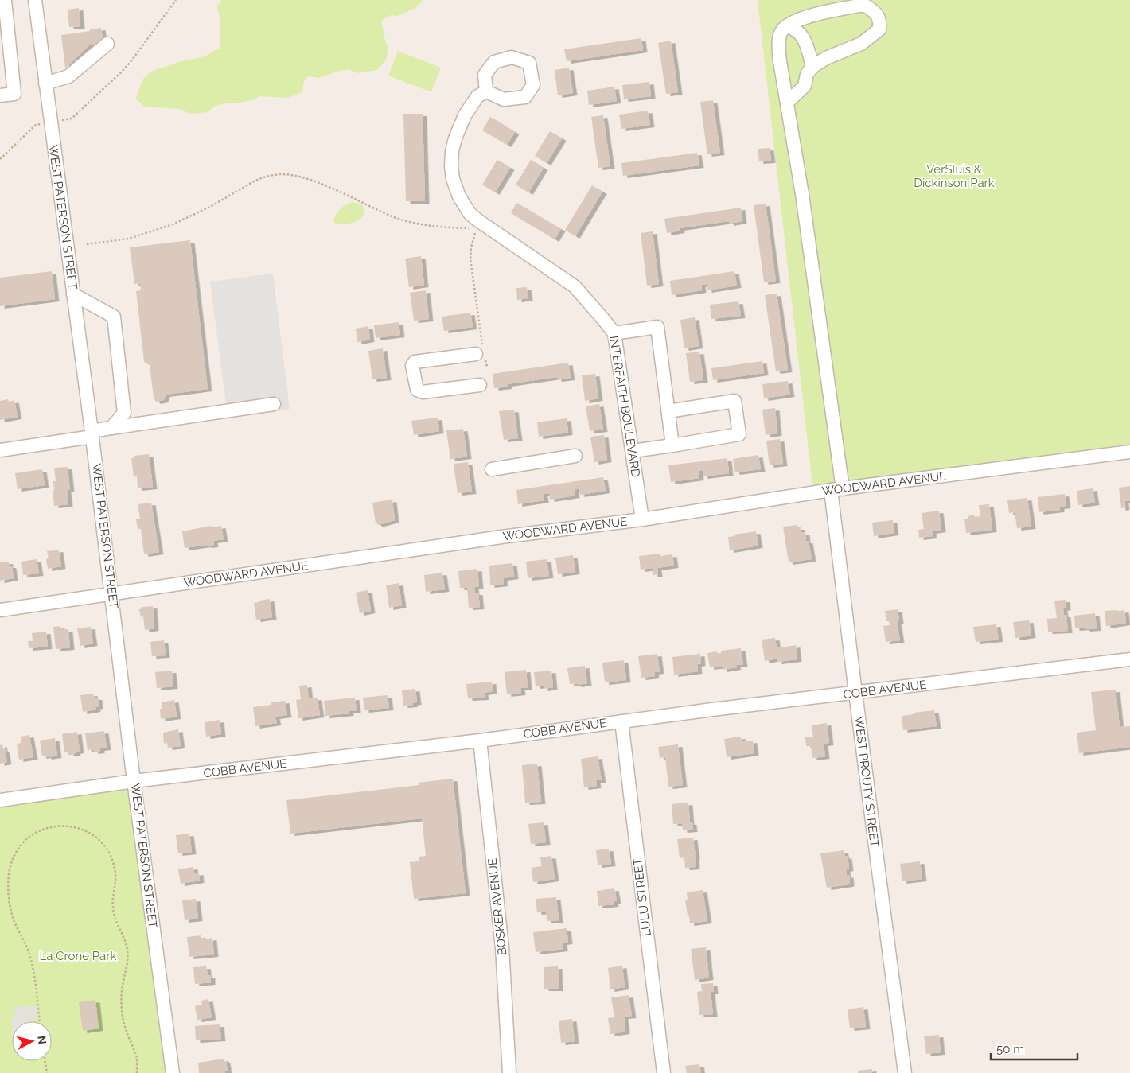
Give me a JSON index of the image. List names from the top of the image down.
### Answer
{
  "streets": {
    "street": [
      "WEST PATERSON STREET",
      "INTERFAITH BOULEVARD",
      "WOODWARD AVENUE",
      "COBB AVENUE",
      "WEST PROUTY STREET",
      "LULU STREET",
      "BOSKER AVENUE"
    ]
  },
  "crossings": [
    ["WEST PATERSON STREET", "WOODWARD AVENUE"],
    ["WEST PATERSON STREET", "COBB AVENUE"],
    ["INTERFAITH BOULEVARD", "WOODWARD AVENUE"],
    ["WOODWARD AVENUE", "WEST PROUTY STREET"],
    ["COBB AVENUE", "WEST PROUTY STREET"],
    ["COBB AVENUE", "LULU STREET"],
    ["COBB AVENUE", "BOSKER AVENUE"]
  ],
  "parks": ["VerSluis & Dickinson Park", "La Crone Park"],
  "scale_bar": "50 m",
  "north": "right"
}
